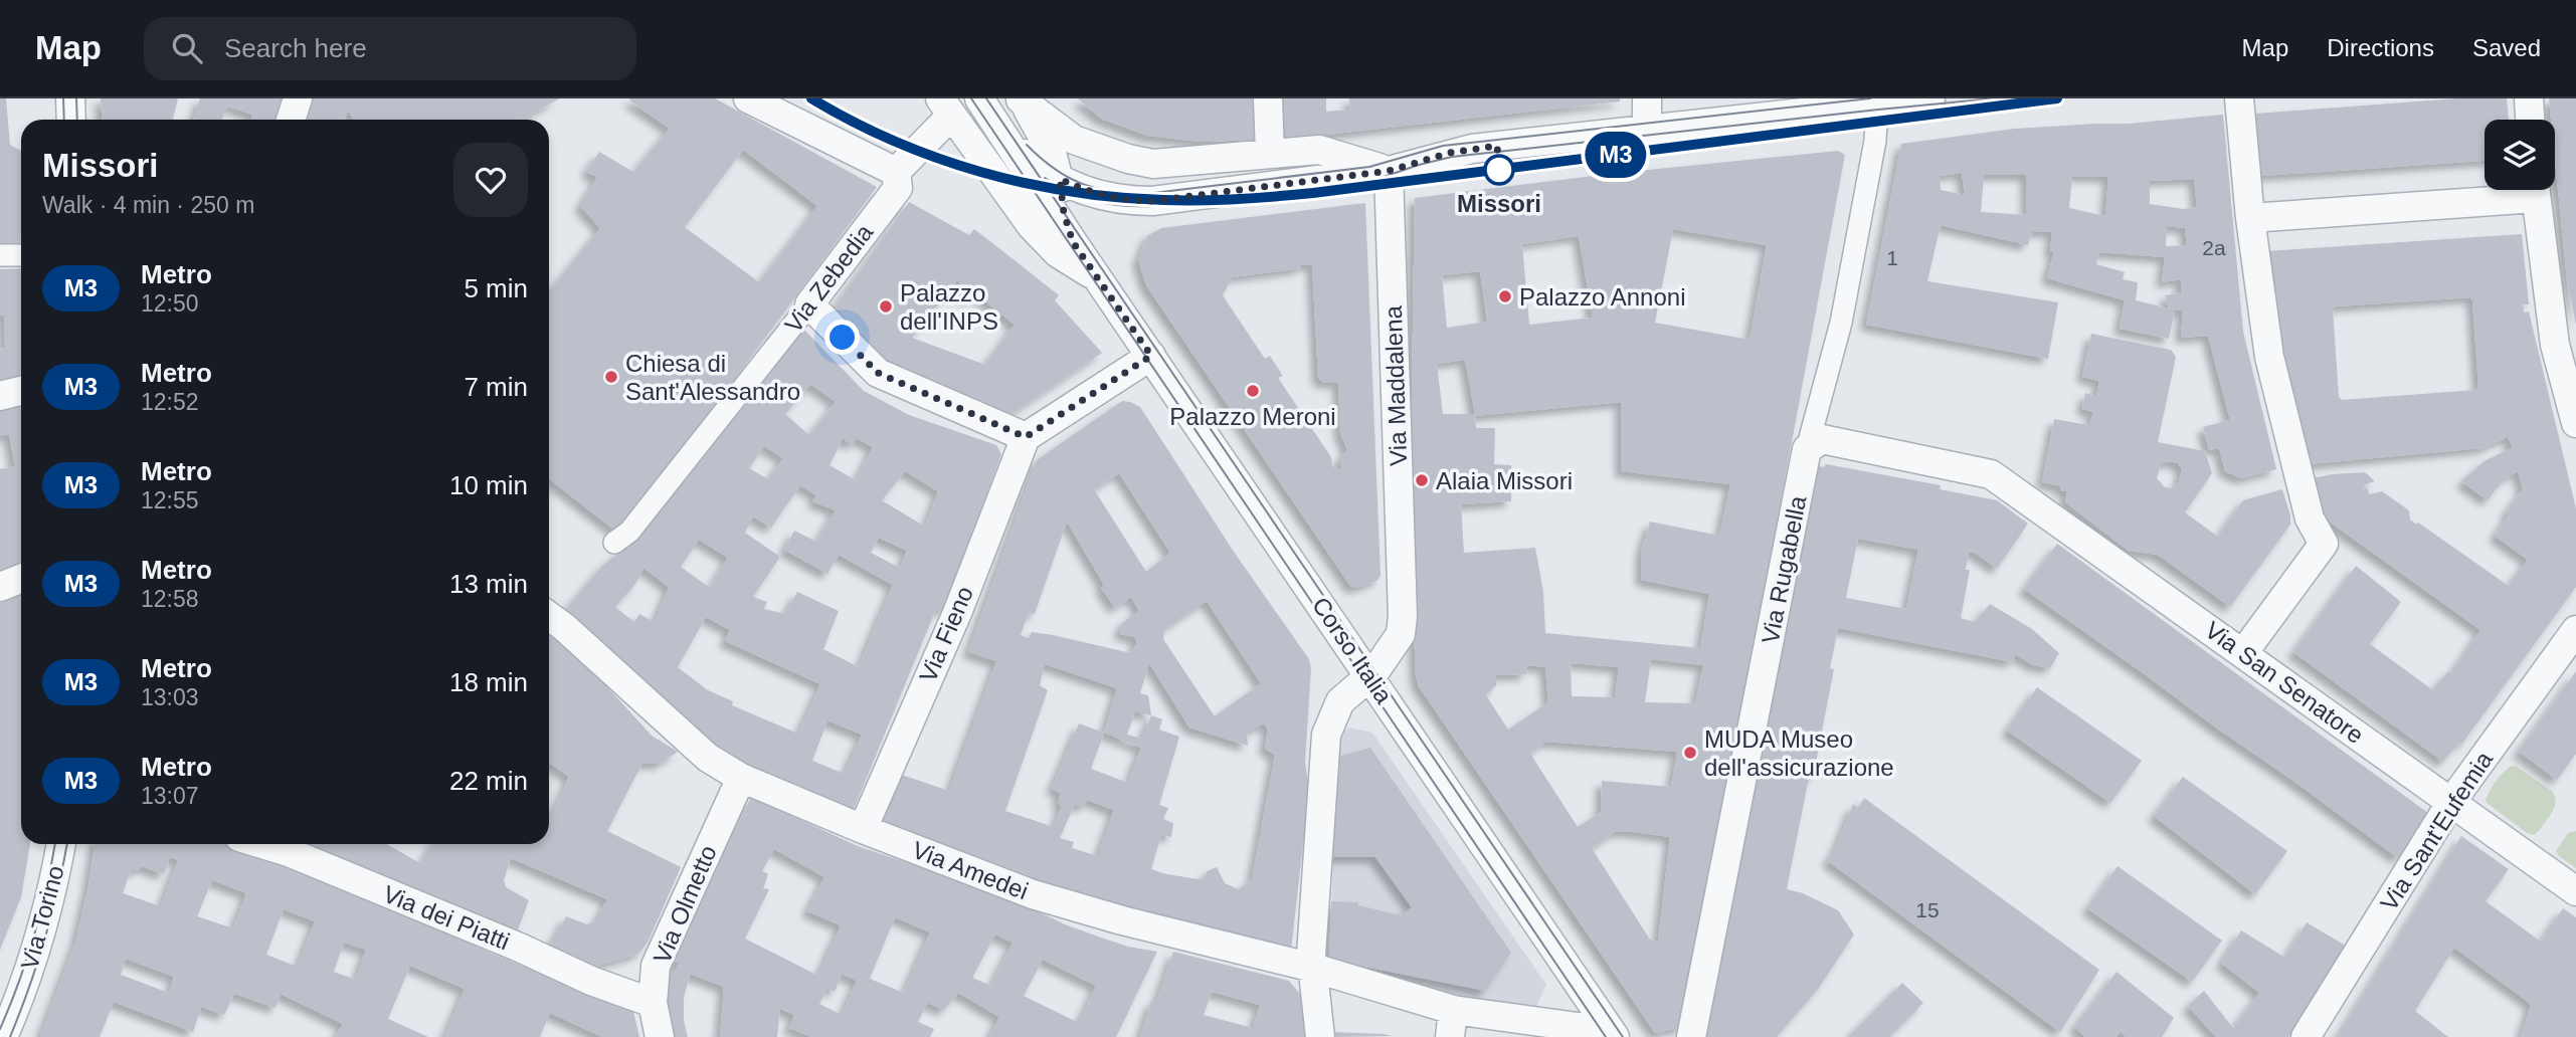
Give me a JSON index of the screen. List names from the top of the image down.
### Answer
{
  "streets": {
    "street": [
      "Via Zebedia",
      "Via Maddalena",
      "Via Rugabella",
      "Via Fieno",
      "Corso Italia",
      "Via San Senatore",
      "Via Sant'Eufemia",
      "Via Amedei",
      "Via Olmetto",
      "Via Torino",
      "Via dei Piatti"
    ]
  },
  "crossings": [
    ["Via Maddalena", "Corso Italia"],
    ["Via Maddalena", "Via Amedei"],
    ["Via Rugabella", "Via San Senatore"],
    ["Via Fieno", "Via Amedei"],
    ["Corso Italia", "Via Amedei"],
    ["Via San Senatore", "Via Sant'Eufemia"],
    ["Via Amedei", "Via Olmetto"],
    ["Via Olmetto", "Via dei Piatti"]
  ],
  "places": [
    "Missori",
    "Palazzo Annoni",
    "Palazzo dell'INPS",
    "Chiesa di Sant'Alessandro",
    "Palazzo Meroni",
    "Alaia Missori",
    "MUDA Museo dell'assicurazione"
  ],
  "lines": ["metro line M3"],
  "house_numbers": ["2a", "1", "15"],
  "page": {
    "header": "Map",
    "search": "Search here",
    "nav": ["Map", "Directions", "Saved"],
    "on_map": "M3",
    "heading": ["Missori", "Walk · 4 min · 250 m"],
    "list": [
      {
        "mark": "M3",
        "name": "Metro",
        "note": "12:50",
        "value": "5 min"
      },
      {
        "mark": "M3",
        "name": "Metro",
        "note": "12:52",
        "value": "7 min"
      },
      {
        "mark": "M3",
        "name": "Metro",
        "note": "12:55",
        "value": "10 min"
      },
      {
        "mark": "M3",
        "name": "Metro",
        "note": "12:58",
        "value": "13 min"
      },
      {
        "mark": "M3",
        "name": "Metro",
        "note": "13:03",
        "value": "18 min"
      },
      {
        "mark": "M3",
        "name": "Metro",
        "note": "13:07",
        "value": "22 min"
      }
    ]
  }
}
